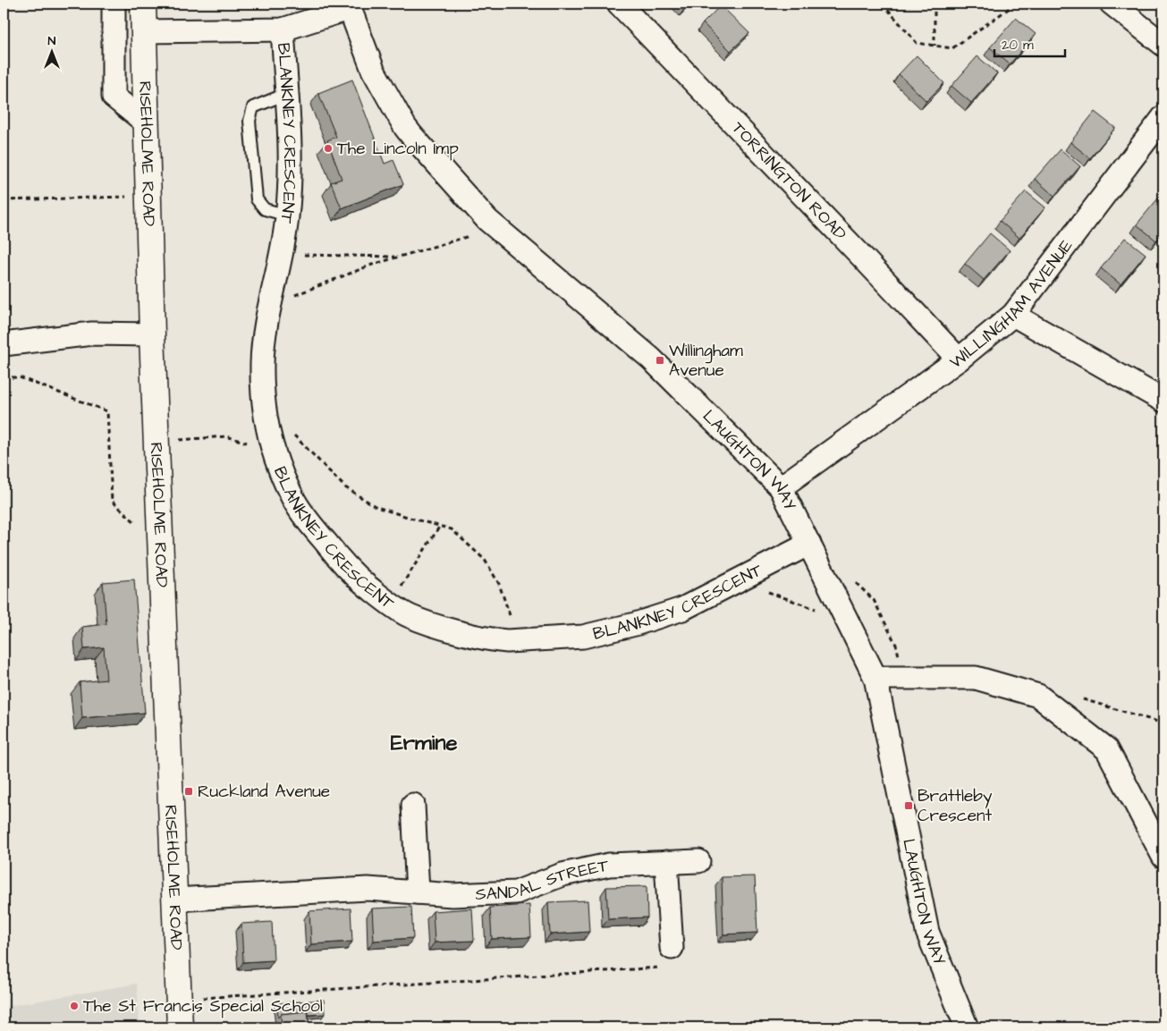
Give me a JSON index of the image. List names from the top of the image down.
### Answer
{
  "streets": {
    "main road": ["RISEHOLME ROAD"],
    "street": [
      "BLANKNEY CRESCENT",
      "TORRINGTON ROAD",
      "WILLINGHAM AVENUE",
      "LAUGHTON WAY",
      "SANDAL STREET"
    ]
  },
  "crossings": [
    ["BLANKNEY CRESCENT", "LAUGHTON WAY"],
    ["RISEHOLME ROAD", "SANDAL STREET"],
    ["TORRINGTON ROAD", "WILLINGHAM AVENUE"],
    ["WILLINGHAM AVENUE", "LAUGHTON WAY"]
  ],
  "districts": ["Ermine"],
  "places": {
    "other": ["The Lincoln Imp", "The St Francis Special School"],
    "transit": ["Willingham Avenue", "Ruckland Avenue", "Brattleby Crescent"]
  },
  "scale_bar": "20 m",
  "north": "top"
}
